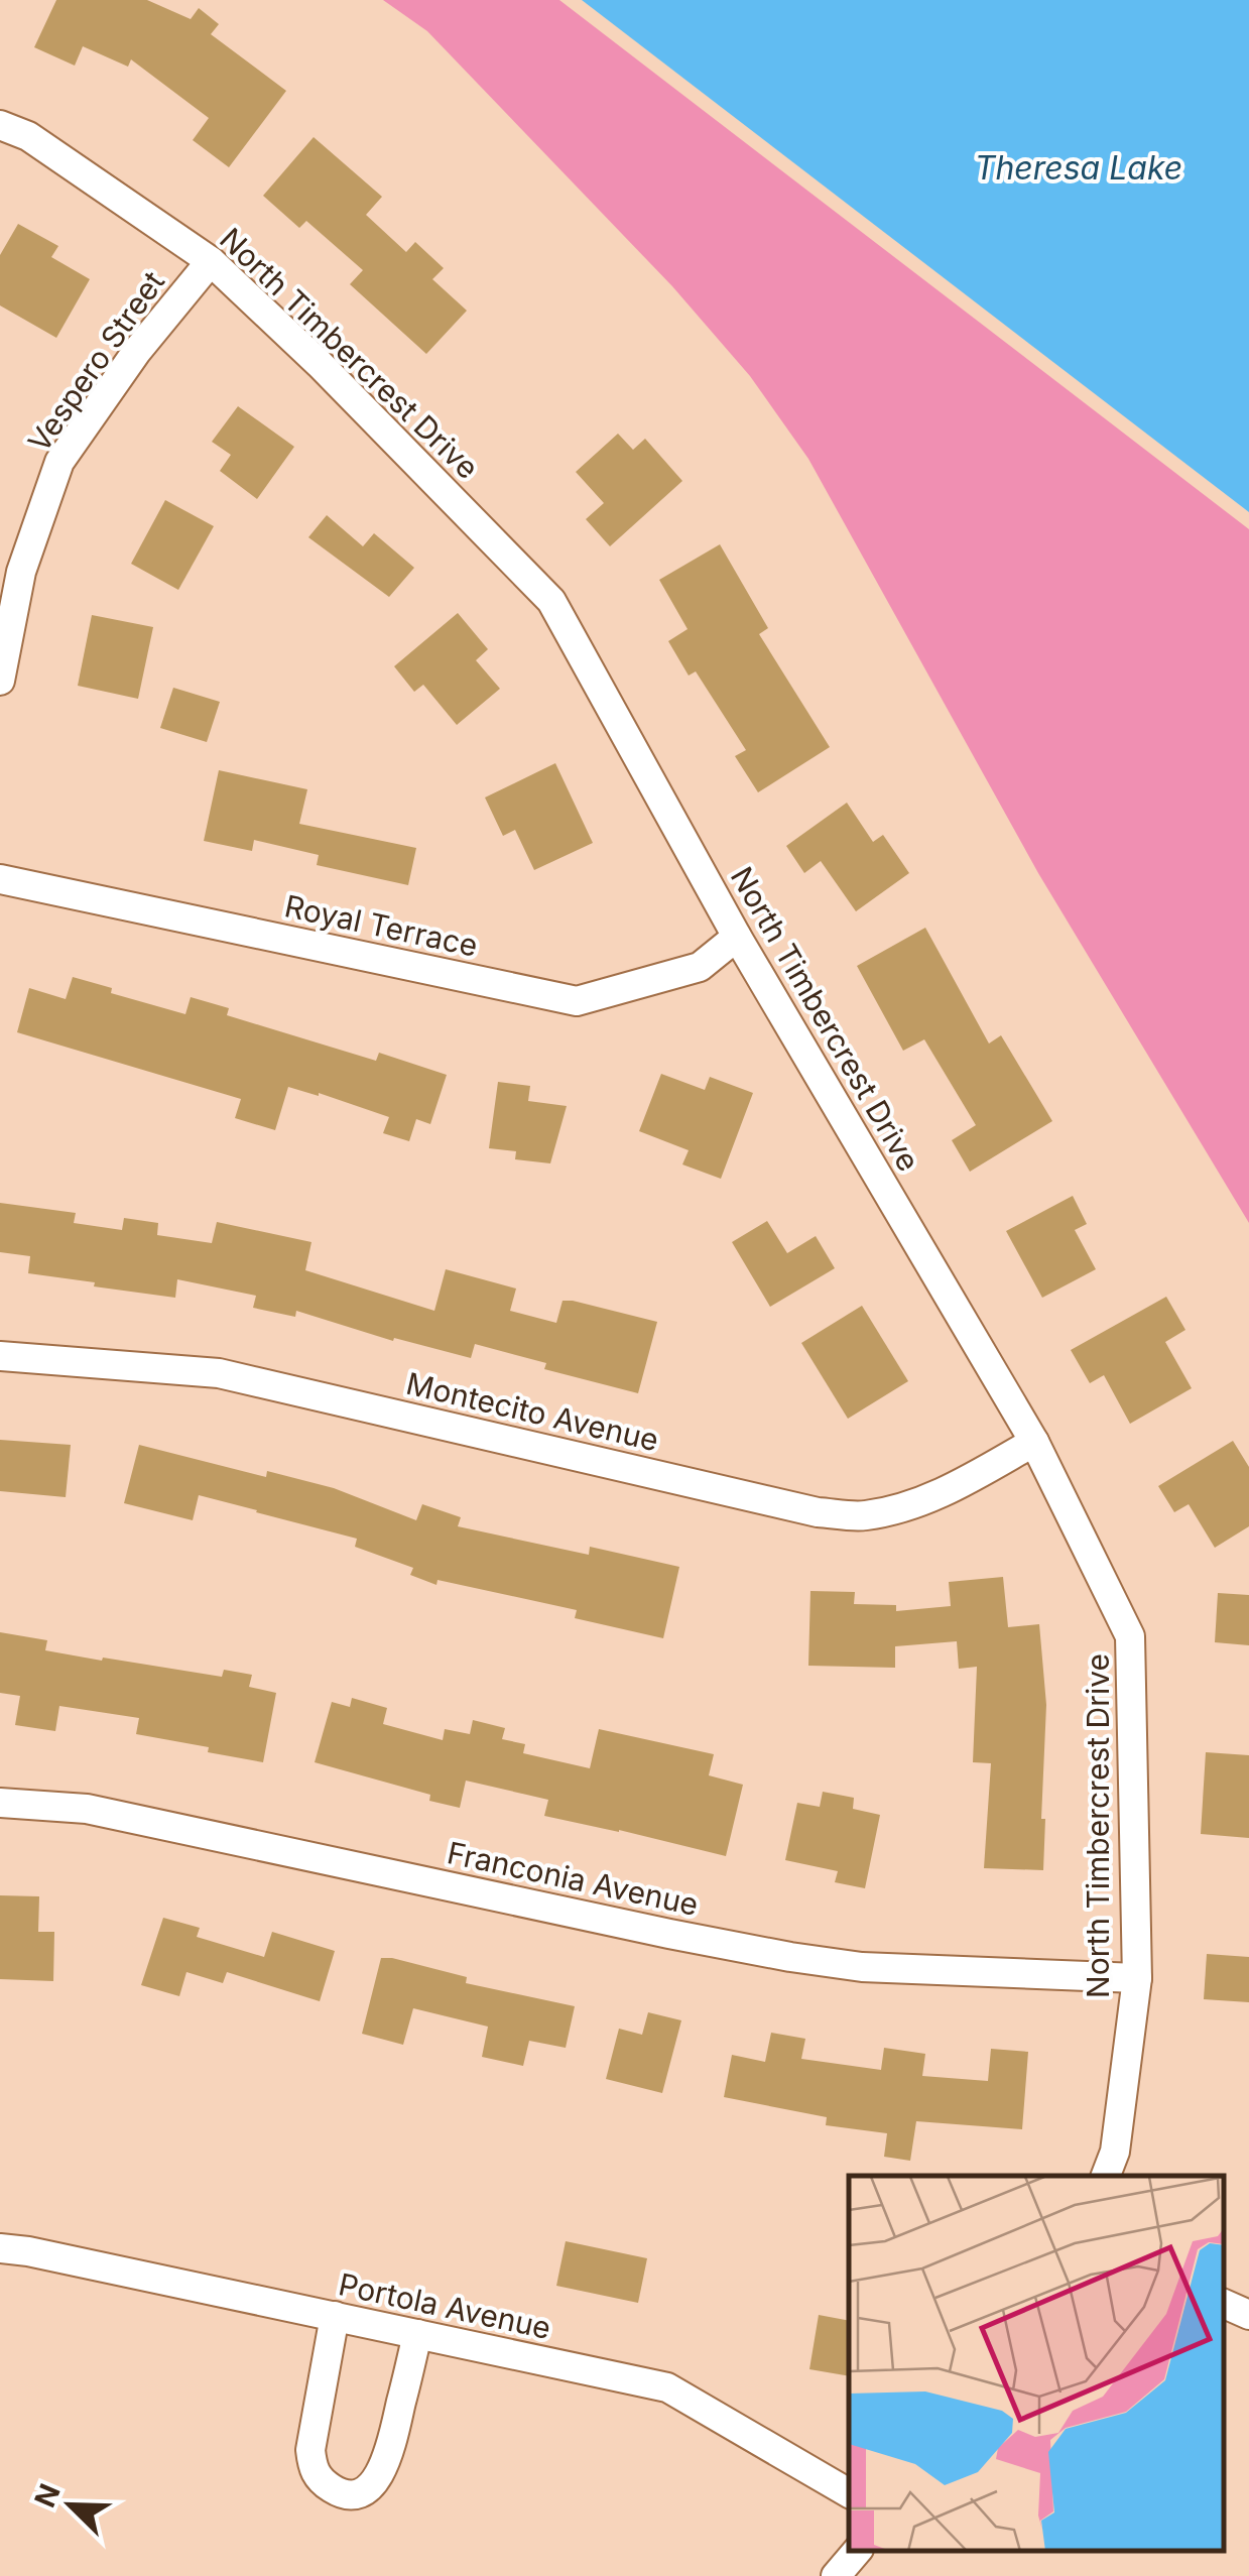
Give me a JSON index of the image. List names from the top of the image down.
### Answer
{
  "streets": {
    "street": [
      "North Timbercrest Drive",
      "Vespero Street",
      "Royal Terrace",
      "Montecito Avenue",
      "Franconia Avenue",
      "Portola Avenue"
    ]
  },
  "crossings": [
    ["North Timbercrest Drive", "Vespero Street"],
    ["North Timbercrest Drive", "Royal Terrace"],
    ["North Timbercrest Drive", "Montecito Avenue"],
    ["North Timbercrest Drive", "Franconia Avenue"]
  ],
  "water": ["Theresa Lake"],
  "north": "top left"
}
